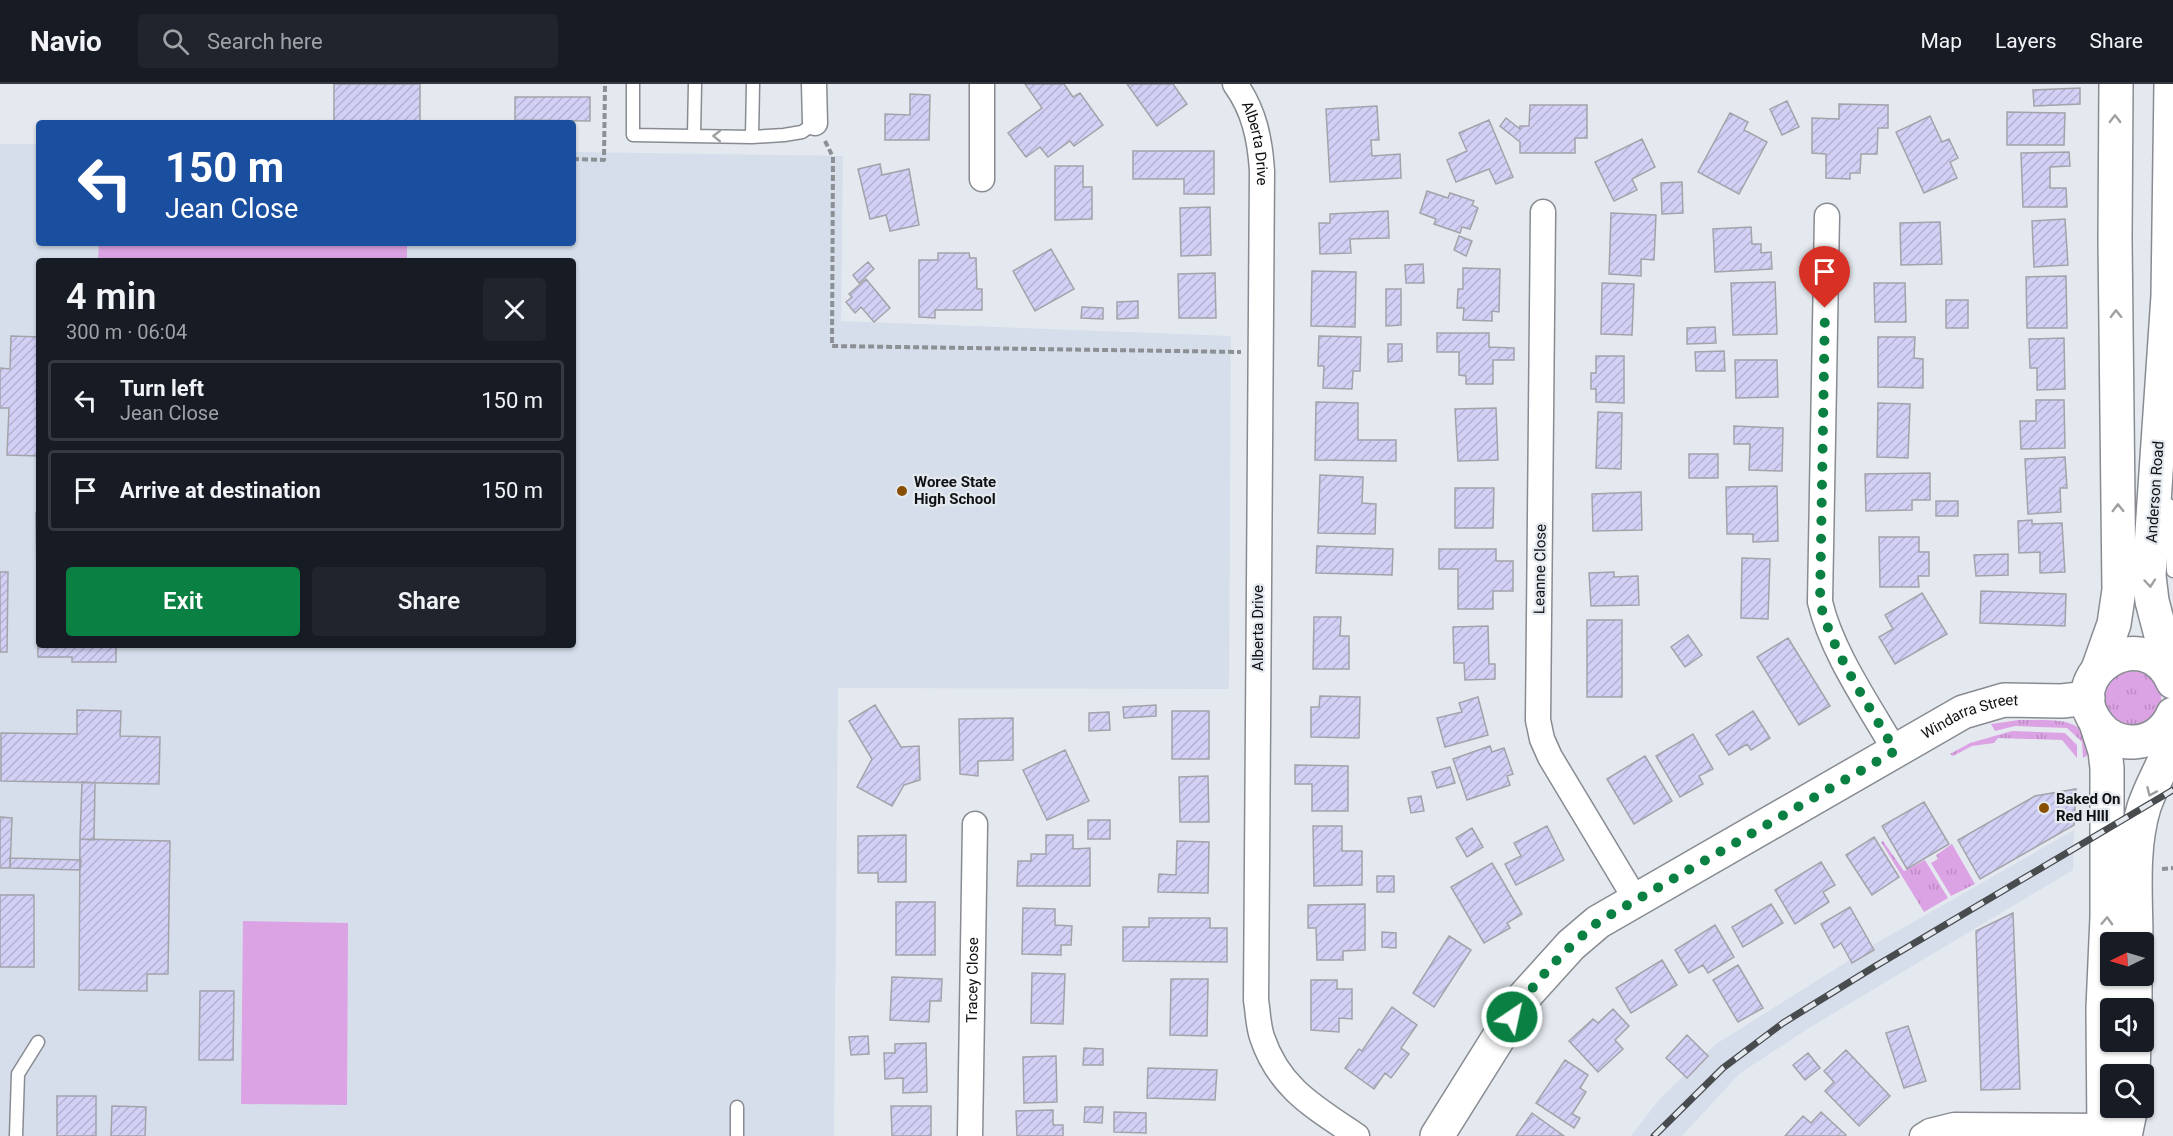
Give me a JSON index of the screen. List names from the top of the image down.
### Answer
{
  "streets": {
    "street": [
      "Alberta Drive",
      "Anderson Road",
      "Leanne Close",
      "Windarra Street",
      "Tracey Close"
    ]
  },
  "crossings": [
    ["Leanne Close", "Windarra Street"]
  ],
  "places": ["Woree State High School", "Baked On Red HIll"],
  "north": "left",
  "page": {
    "header": "Navio",
    "search": "Search here",
    "nav": ["Map", "Layers", "Share"],
    "turn": ["150 m", "Jean Close"],
    "heading": ["4 min", "300 m · 06:04"],
    "list": [
      {
        "name": "Turn left",
        "note": "Jean Close",
        "value": "150 m"
      },
      {
        "name": "Arrive at destination",
        "value": "150 m"
      }
    ],
    "buttons": ["Exit", "Share"]
  }
}
